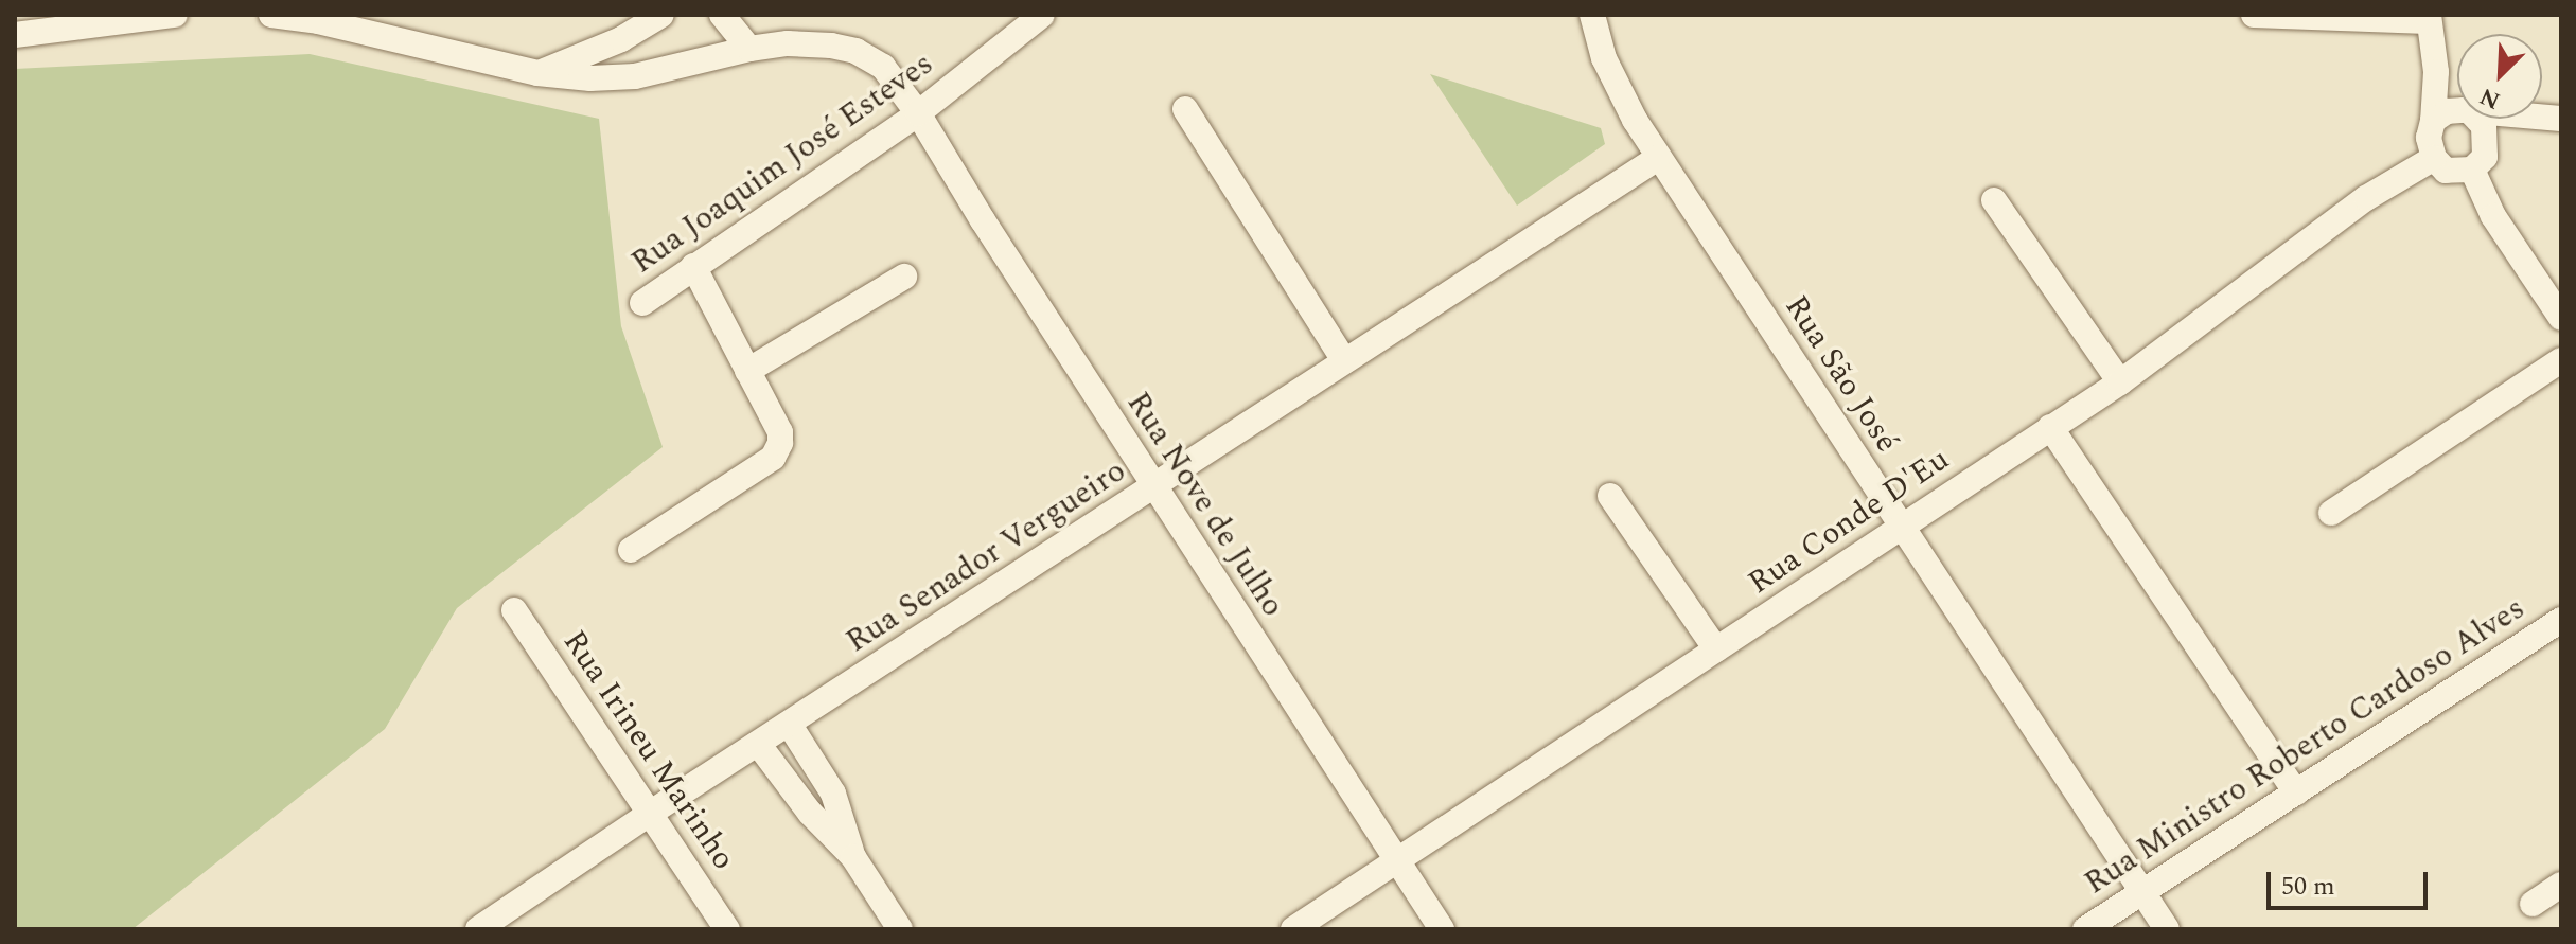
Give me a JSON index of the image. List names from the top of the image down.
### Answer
{
  "streets": {
    "street": [
      "Rua Joaquim José Esteves",
      "Rua São José",
      "Rua Nove de Julho",
      "Rua Conde D'Eu",
      "Rua Senador Vergueiro",
      "Rua Ministro Roberto Cardoso Alves",
      "Rua Irineu Marinho"
    ]
  },
  "crossings": [
    ["Rua Joaquim José Esteves", "Rua Nove de Julho"],
    ["Rua São José", "Rua Conde D'Eu"],
    ["Rua São José", "Rua Senador Vergueiro"],
    ["Rua São José", "Rua Ministro Roberto Cardoso Alves"],
    ["Rua Nove de Julho", "Rua Conde D'Eu"],
    ["Rua Nove de Julho", "Rua Senador Vergueiro"],
    ["Rua Senador Vergueiro", "Rua Irineu Marinho"]
  ],
  "scale_bar": "50 m",
  "north": "bottom left"
}
